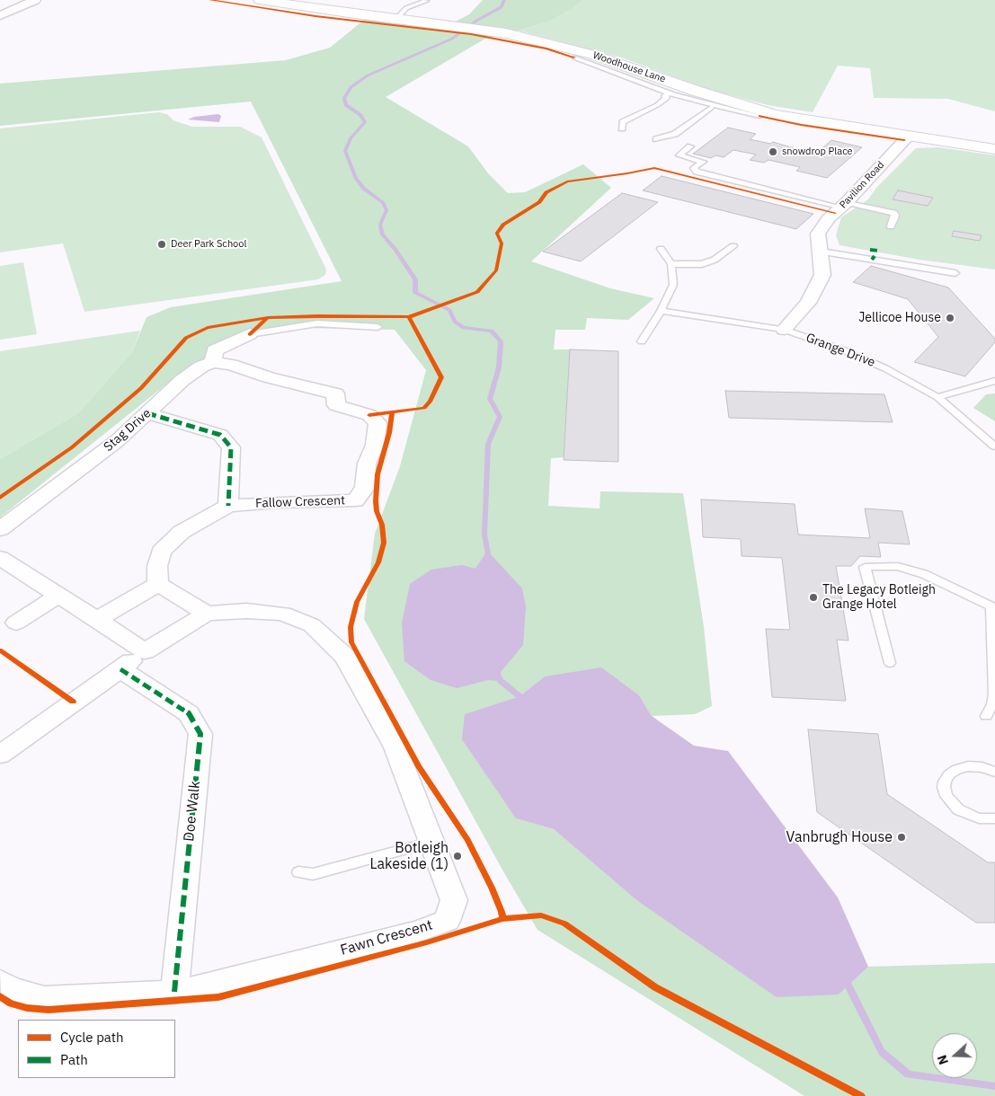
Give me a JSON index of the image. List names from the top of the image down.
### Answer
{
  "streets": {
    "street": [
      "Woodhouse Lane",
      "Pavilion Road",
      "Stag Drive",
      "Fallow Crescent",
      "Doe Walk",
      "Fawn Crescent"
    ],
    "lane": ["Grange Drive"]
  },
  "crossings": [
    ["Woodhouse Lane", "Pavilion Road"],
    ["Pavilion Road", "Grange Drive"],
    ["Stag Drive", "Fallow Crescent"],
    ["Doe Walk", "Fawn Crescent"]
  ],
  "places": [
    "snowdrop Place",
    "Deer Park School",
    "Jellicoe House",
    "The Legacy Botleigh Grange Hotel",
    "Vanbrugh House",
    "Botleigh Lakeside (1)"
  ],
  "legend": ["Cycle path", "Path"],
  "north": "left"
}
